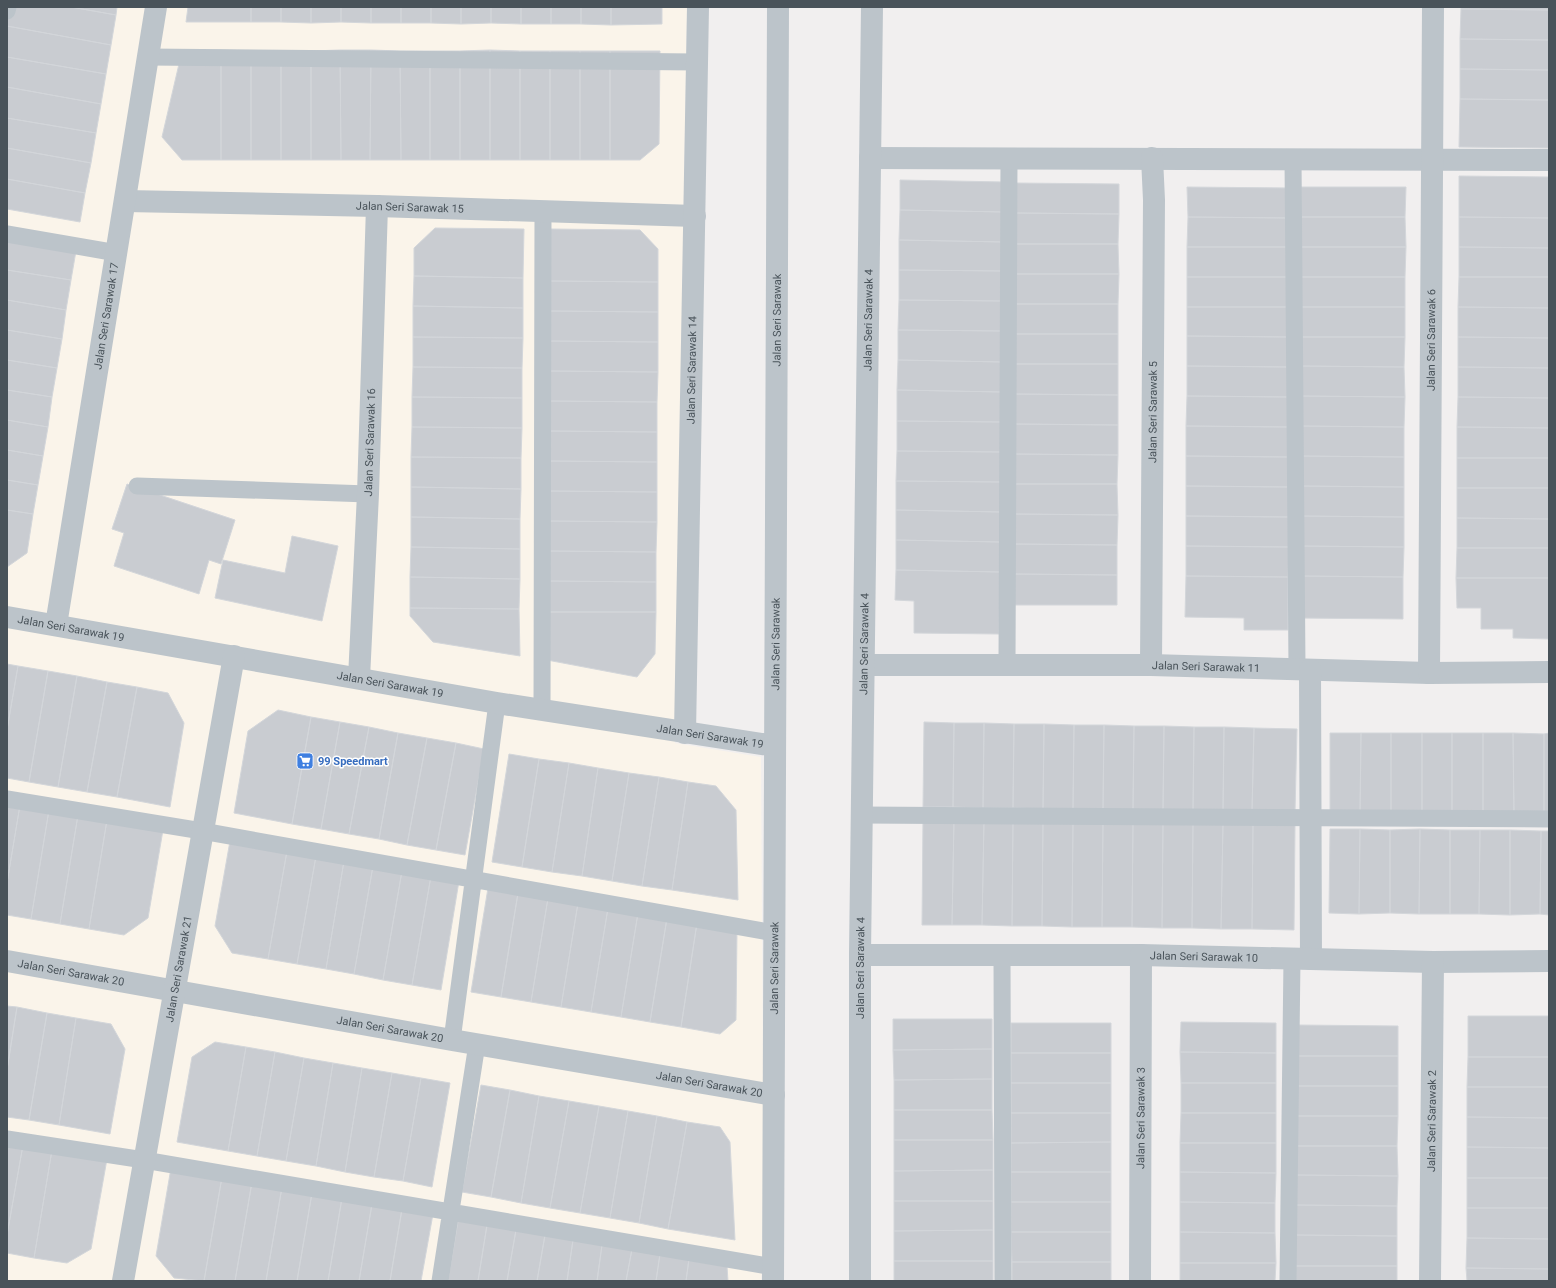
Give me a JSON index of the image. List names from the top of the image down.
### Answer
{
  "streets": {
    "street": [
      "Jalan Seri Sarawak 15",
      "Jalan Seri Sarawak 17",
      "Jalan Seri Sarawak",
      "Jalan Seri Sarawak 4",
      "Jalan Seri Sarawak 6",
      "Jalan Seri Sarawak 14",
      "Jalan Seri Sarawak 5",
      "Jalan Seri Sarawak 16",
      "Jalan Seri Sarawak 19",
      "Jalan Seri Sarawak 11",
      "Jalan Seri Sarawak 10",
      "Jalan Seri Sarawak 21",
      "Jalan Seri Sarawak 20",
      "Jalan Seri Sarawak 3",
      "Jalan Seri Sarawak 2"
    ]
  },
  "crossings": [
    ["Jalan Seri Sarawak 15", "Jalan Seri Sarawak 17"],
    ["Jalan Seri Sarawak 15", "Jalan Seri Sarawak 14"],
    ["Jalan Seri Sarawak 15", "Jalan Seri Sarawak 16"],
    ["Jalan Seri Sarawak 17", "Jalan Seri Sarawak 19"],
    ["Jalan Seri Sarawak", "Jalan Seri Sarawak 19"],
    ["Jalan Seri Sarawak", "Jalan Seri Sarawak 20"],
    ["Jalan Seri Sarawak 4", "Jalan Seri Sarawak 11"],
    ["Jalan Seri Sarawak 4", "Jalan Seri Sarawak 10"],
    ["Jalan Seri Sarawak 6", "Jalan Seri Sarawak 11"],
    ["Jalan Seri Sarawak 14", "Jalan Seri Sarawak 19"],
    ["Jalan Seri Sarawak 5", "Jalan Seri Sarawak 11"],
    ["Jalan Seri Sarawak 16", "Jalan Seri Sarawak 19"],
    ["Jalan Seri Sarawak 19", "Jalan Seri Sarawak 21"],
    ["Jalan Seri Sarawak 10", "Jalan Seri Sarawak 3"],
    ["Jalan Seri Sarawak 10", "Jalan Seri Sarawak 2"],
    ["Jalan Seri Sarawak 21", "Jalan Seri Sarawak 20"]
  ],
  "places": {
    "supermarket": ["99 Speedmart"]
  }
}
